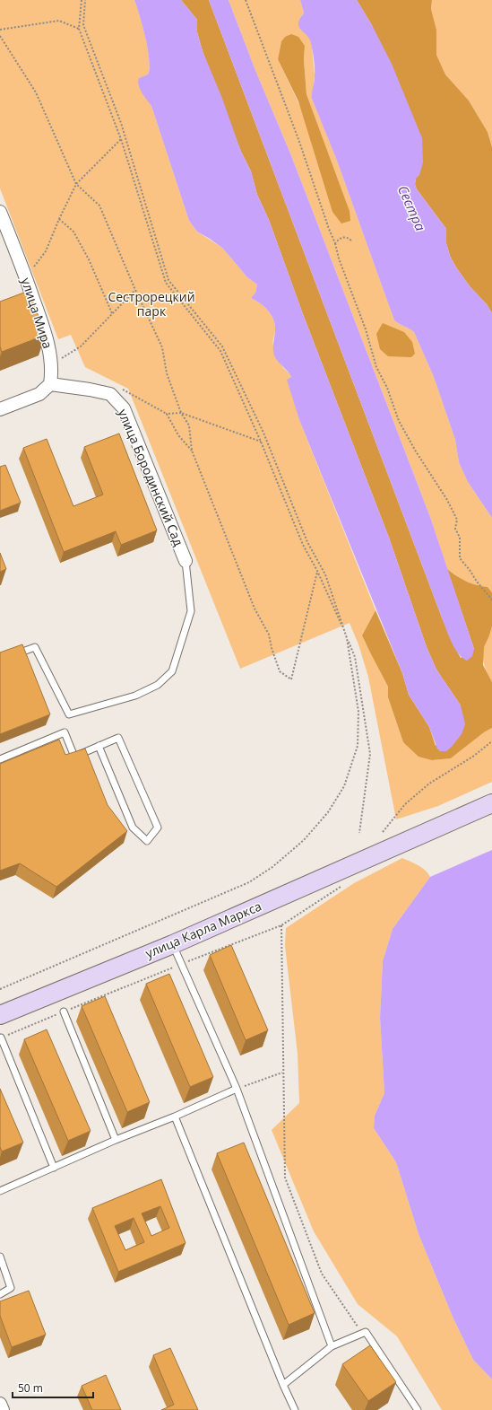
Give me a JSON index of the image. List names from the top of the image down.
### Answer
{
  "streets": {
    "street": ["улица Мира", "улица Бородинский Сад", "улица Карла Маркса"]
  },
  "crossings": [
    ["улица Мира", "улица Бородинский Сад"]
  ],
  "water": ["Сестра"],
  "parks": ["Сестрорецкий парк"],
  "scale_bar": "50 m"
}
